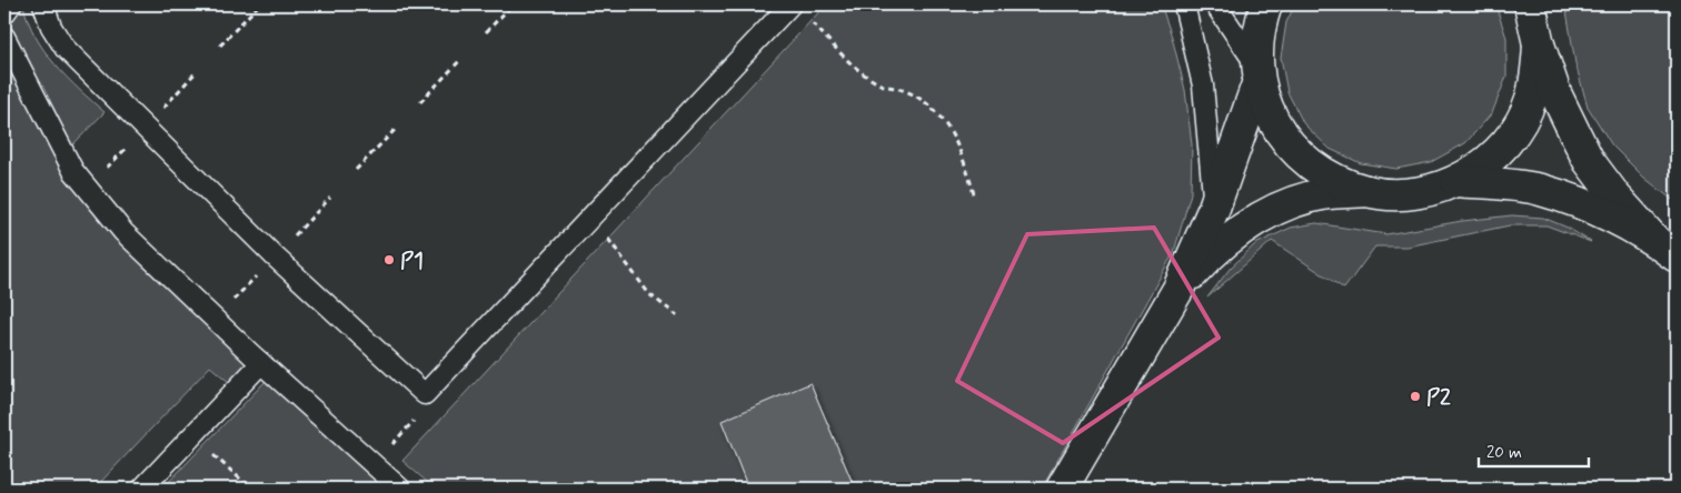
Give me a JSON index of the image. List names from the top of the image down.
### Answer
{
  "places": ["P1", "P2"],
  "scale_bar": "20 m"
}
